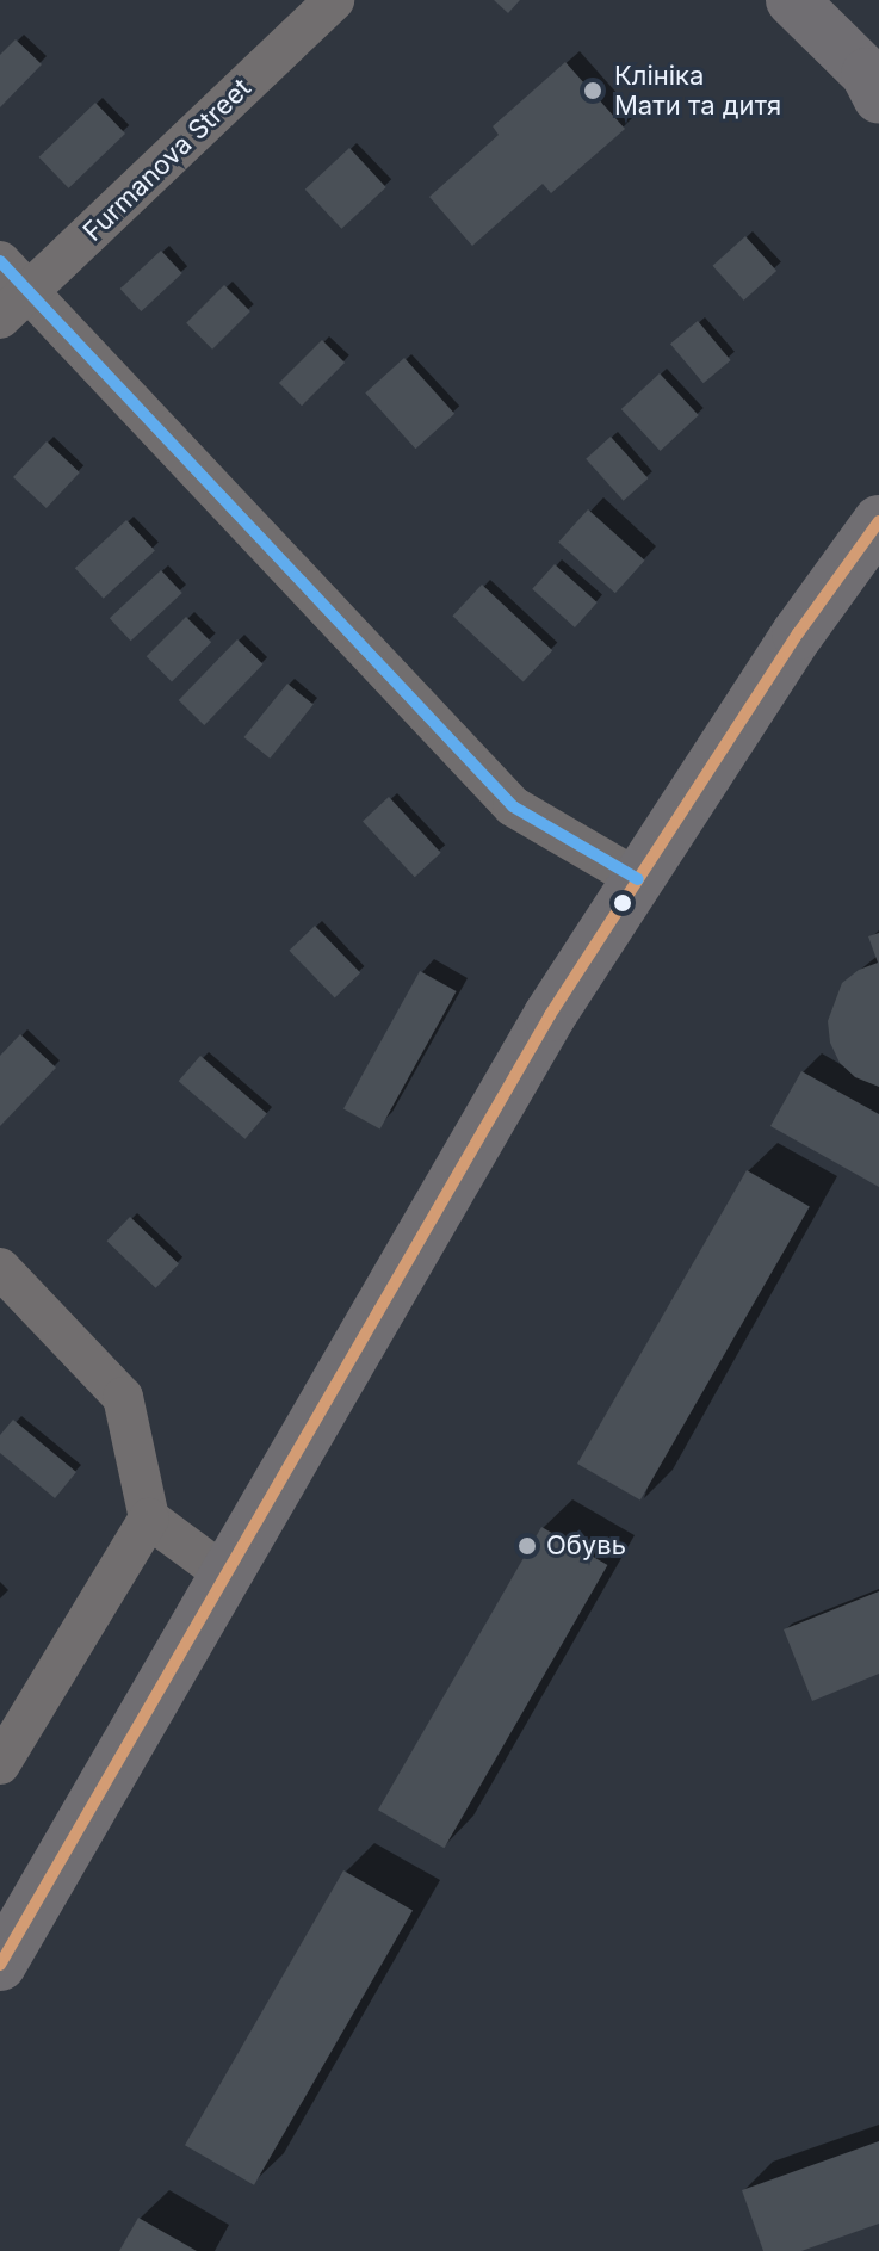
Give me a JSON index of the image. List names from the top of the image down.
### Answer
{
  "streets": {
    "street": ["Furmanova Street"]
  },
  "places": ["Клініка Мати та дитя", "Обувь"]
}
